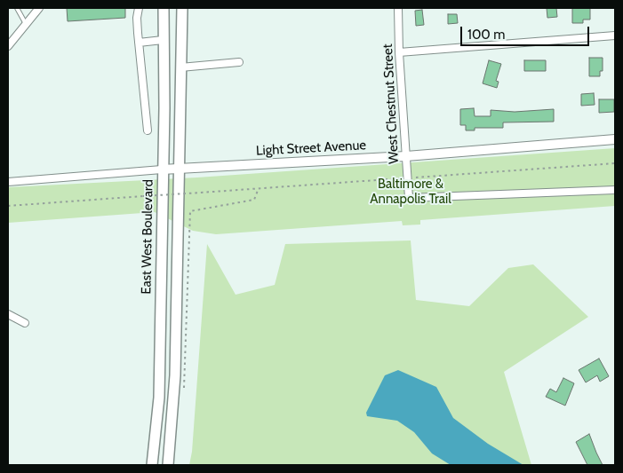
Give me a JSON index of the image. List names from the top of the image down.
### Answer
{
  "streets": {
    "main road": ["East West Boulevard"],
    "street": ["West Chestnut Street", "Light Street Avenue"]
  },
  "crossings": [
    ["West Chestnut Street", "Light Street Avenue"],
    ["Light Street Avenue", "East West Boulevard"]
  ],
  "parks": ["Baltimore & Annapolis Trail"],
  "scale_bar": "100 m"
}
